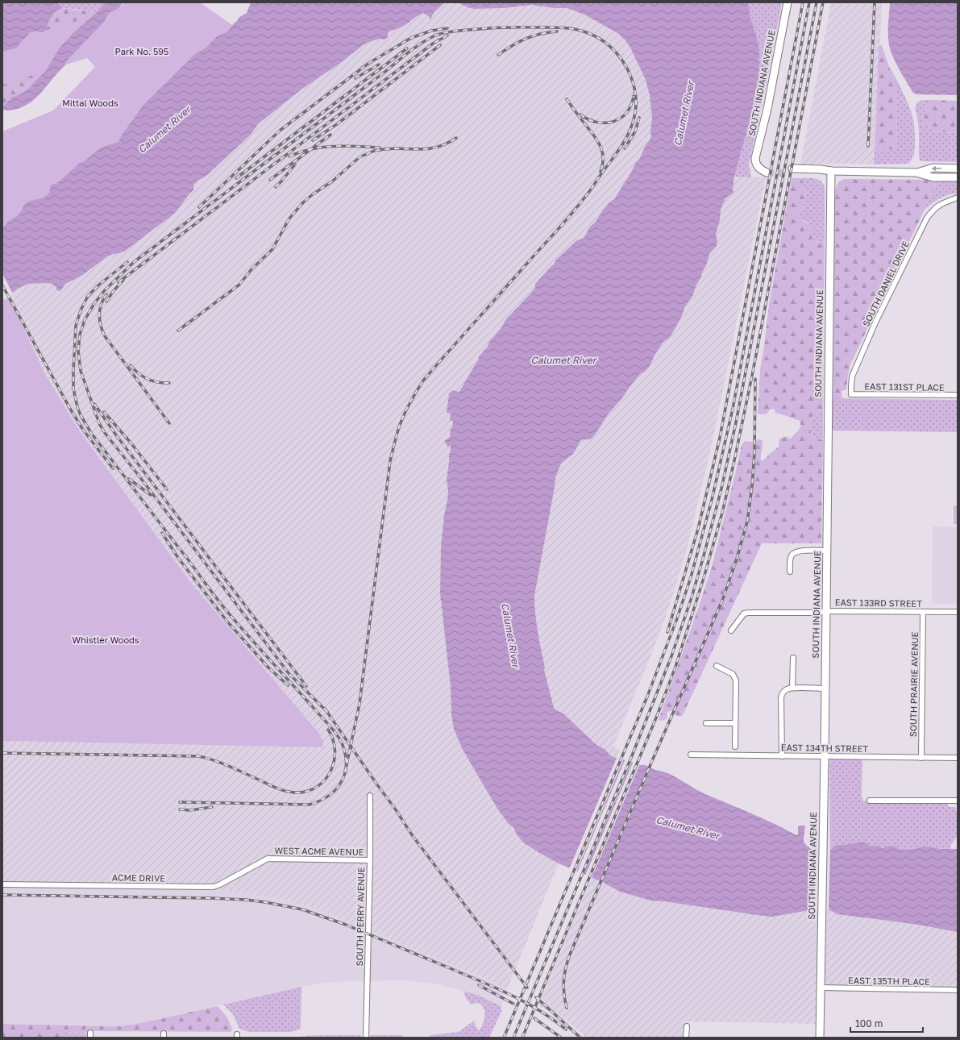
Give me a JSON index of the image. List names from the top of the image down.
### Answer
{
  "streets": {
    "main road": ["SOUTH INDIANA AVENUE"],
    "street": [
      "SOUTH DANIEL DRIVE",
      "EAST 131ST PLACE",
      "EAST 133RD STREET",
      "SOUTH PRAIRIE AVENUE",
      "EAST 134TH STREET",
      "WEST ACME AVENUE",
      "ACME DRIVE",
      "SOUTH PERRY AVENUE",
      "EAST 135TH PLACE"
    ]
  },
  "crossings": [
    ["SOUTH INDIANA AVENUE", "EAST 133RD STREET"],
    ["SOUTH INDIANA AVENUE", "EAST 134TH STREET"],
    ["SOUTH INDIANA AVENUE", "EAST 135TH PLACE"],
    ["SOUTH DANIEL DRIVE", "EAST 131ST PLACE"],
    ["EAST 133RD STREET", "SOUTH PRAIRIE AVENUE"],
    ["SOUTH PRAIRIE AVENUE", "EAST 134TH STREET"],
    ["WEST ACME AVENUE", "ACME DRIVE"],
    ["WEST ACME AVENUE", "SOUTH PERRY AVENUE"]
  ],
  "water": ["Calumet River"],
  "parks": ["Park No. 595", "Mittal Woods", "Whistler Woods"],
  "scale_bar": "100 m"
}
